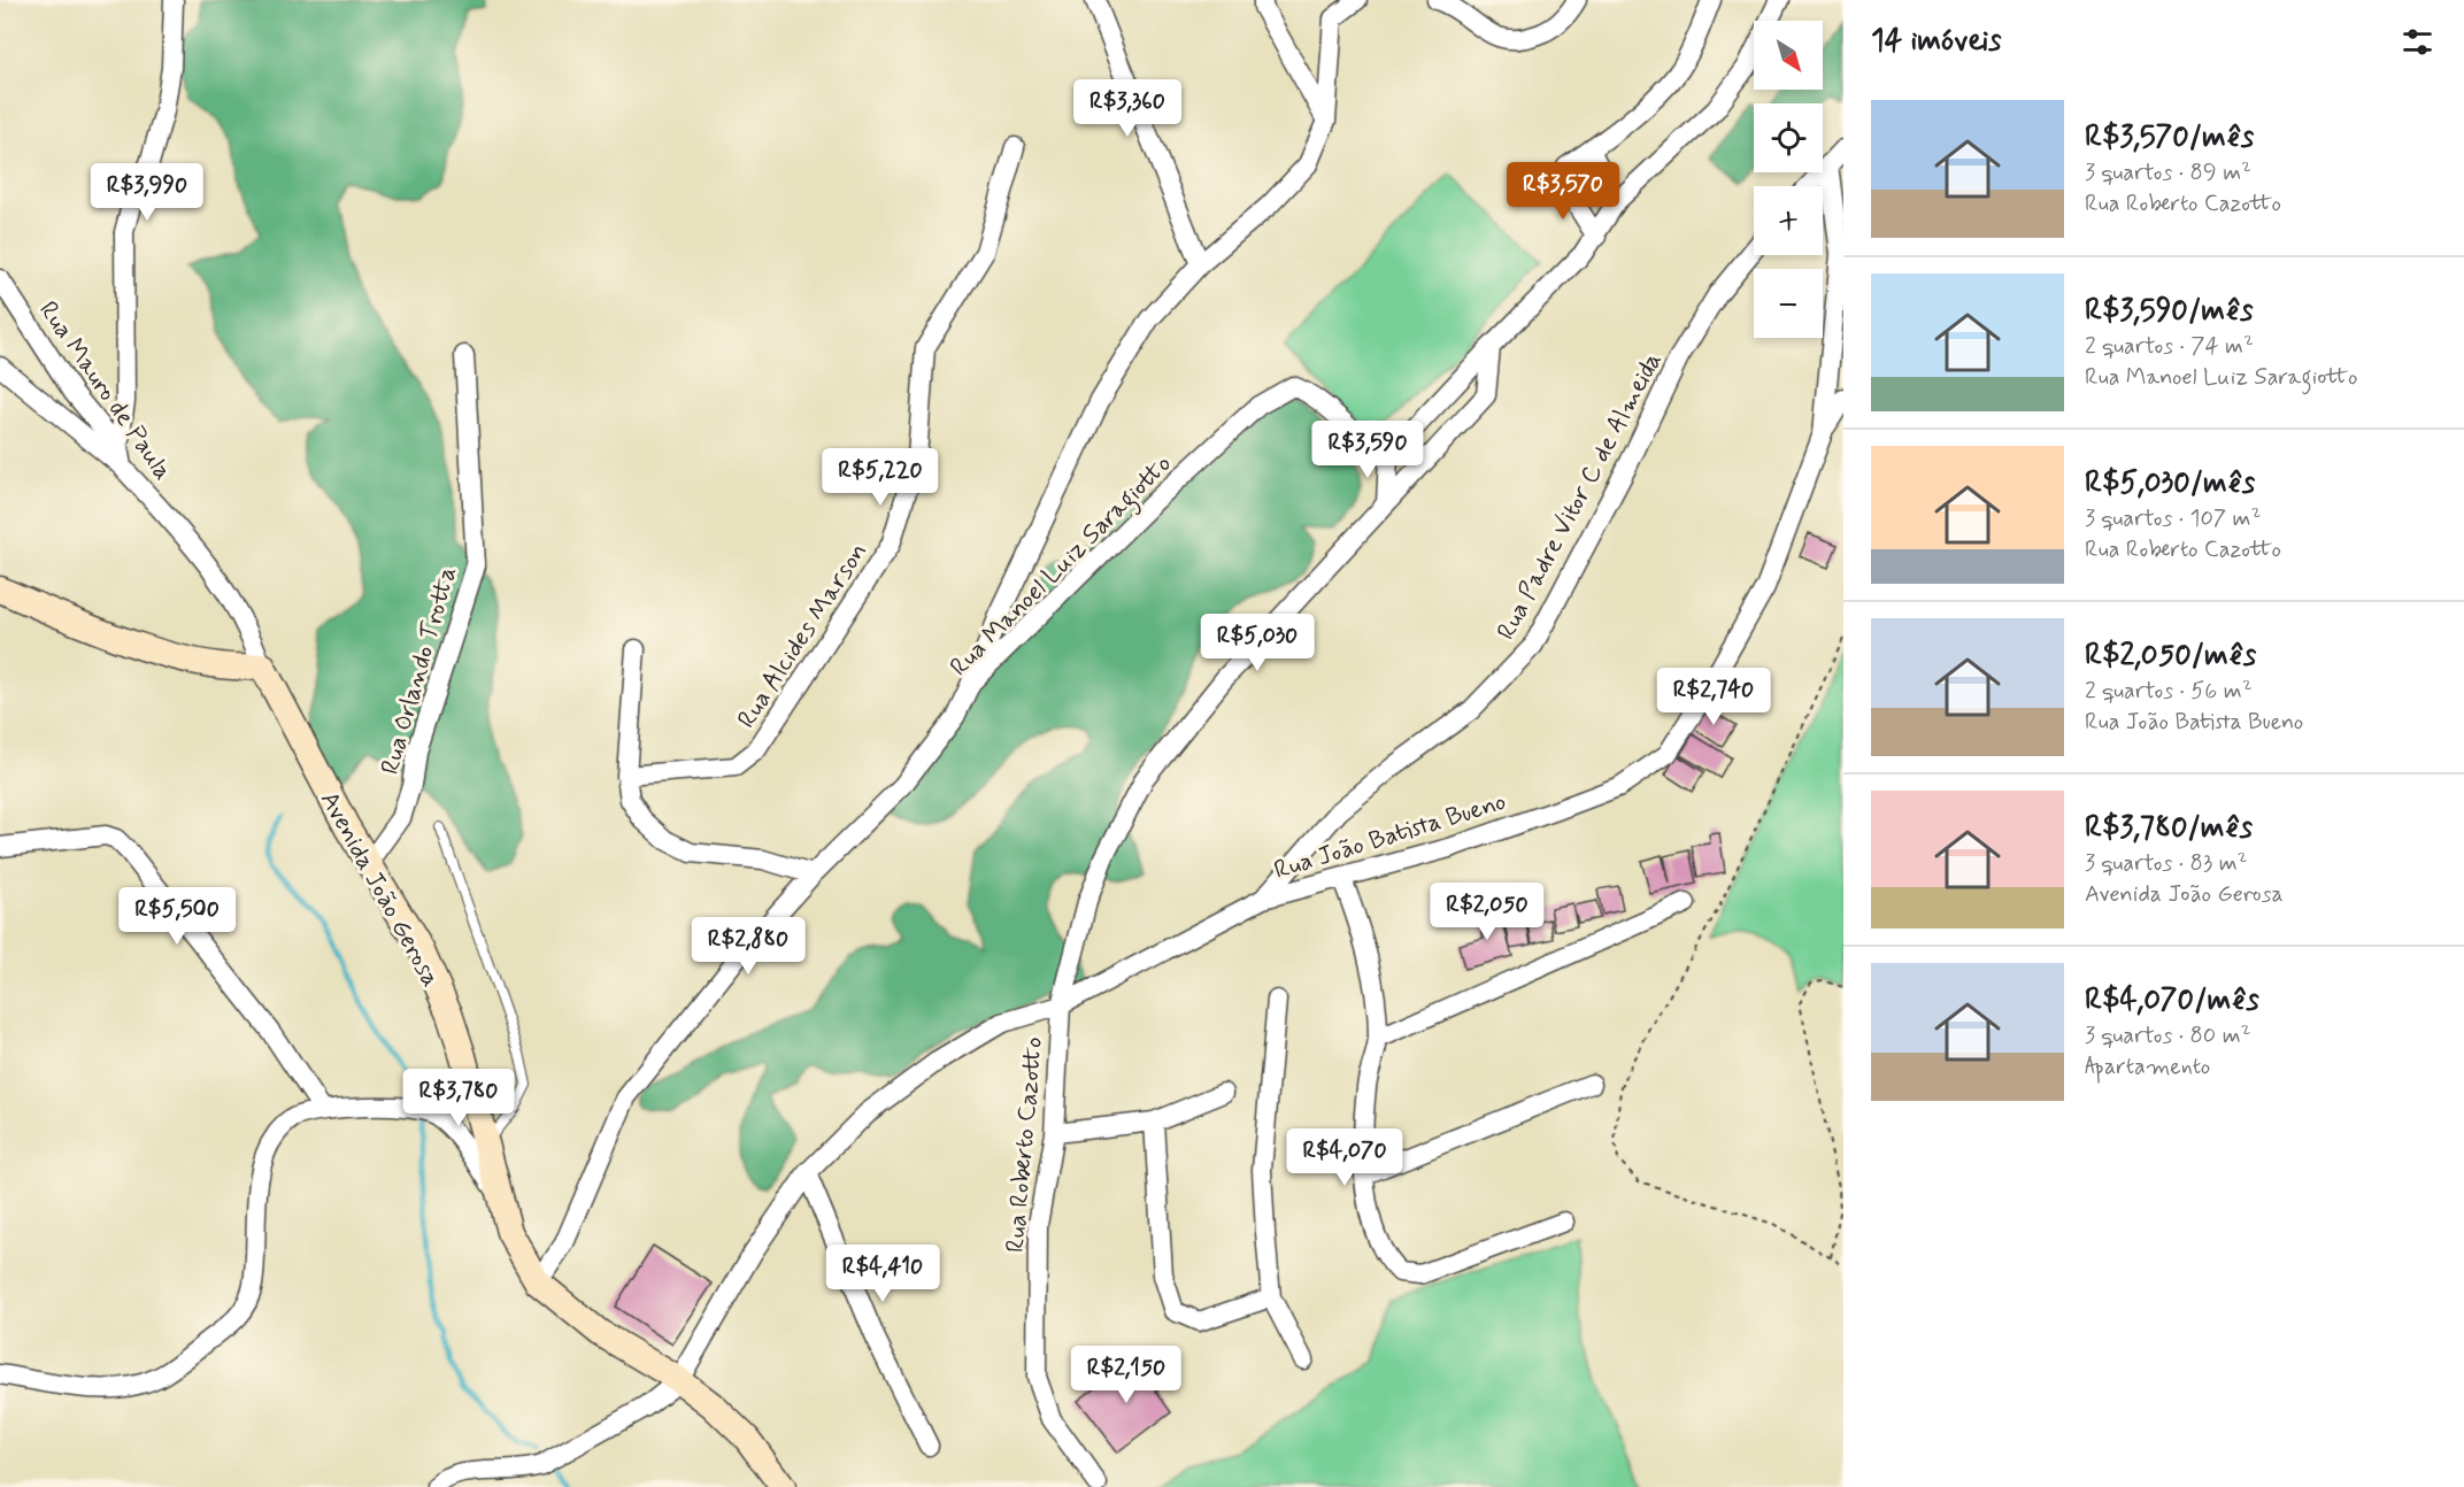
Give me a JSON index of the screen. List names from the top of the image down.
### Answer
{
  "streets": {
    "main road": ["Avenida João Gerosa"],
    "street": [
      "Rua Mauro de Paula",
      "Rua Padre Vitor C de Almeida",
      "Rua Manoel Luiz Saragiotto",
      "Rua Alcides Marson",
      "Rua Orlando Trotta",
      "Rua João Batista Bueno",
      "Rua Roberto Cazotto"
    ]
  },
  "crossings": [
    ["Rua Mauro de Paula", "Avenida João Gerosa"],
    ["Rua Padre Vitor C de Almeida", "Rua João Batista Bueno"],
    ["Rua Manoel Luiz Saragiotto", "Avenida João Gerosa"],
    ["Rua Orlando Trotta", "Avenida João Gerosa"],
    ["Rua João Batista Bueno", "Avenida João Gerosa"],
    ["Rua João Batista Bueno", "Rua Roberto Cazotto"]
  ],
  "north": "bottom right",
  "page": {
    "heading": "14 imóveis",
    "map_buttons": ["+", "−"],
    "price": [
      "R$3,360",
      "R$3,570",
      "R$3,990",
      "R$3,590",
      "R$5,220",
      "R$5,030",
      "R$2,740",
      "R$2,050",
      "R$5,500",
      "R$2,880",
      "R$3,780",
      "R$4,070",
      "R$4,410",
      "R$2,150"
    ],
    "list": [
      {
        "name": "R$3,570/mês",
        "note": "3 quartos · 89 m² · Rua Roberto Cazotto"
      },
      {
        "name": "R$3,590/mês",
        "note": "2 quartos · 74 m² · Rua Manoel Luiz Saragiotto"
      },
      {
        "name": "R$5,030/mês",
        "note": "3 quartos · 107 m² · Rua Roberto Cazotto"
      },
      {
        "name": "R$2,050/mês",
        "note": "2 quartos · 56 m² · Rua João Batista Bueno"
      },
      {
        "name": "R$3,780/mês",
        "note": "3 quartos · 83 m² · Avenida João Gerosa"
      },
      {
        "name": "R$4,070/mês",
        "note": "3 quartos · 80 m² · Apartamento"
      }
    ]
  }
}
